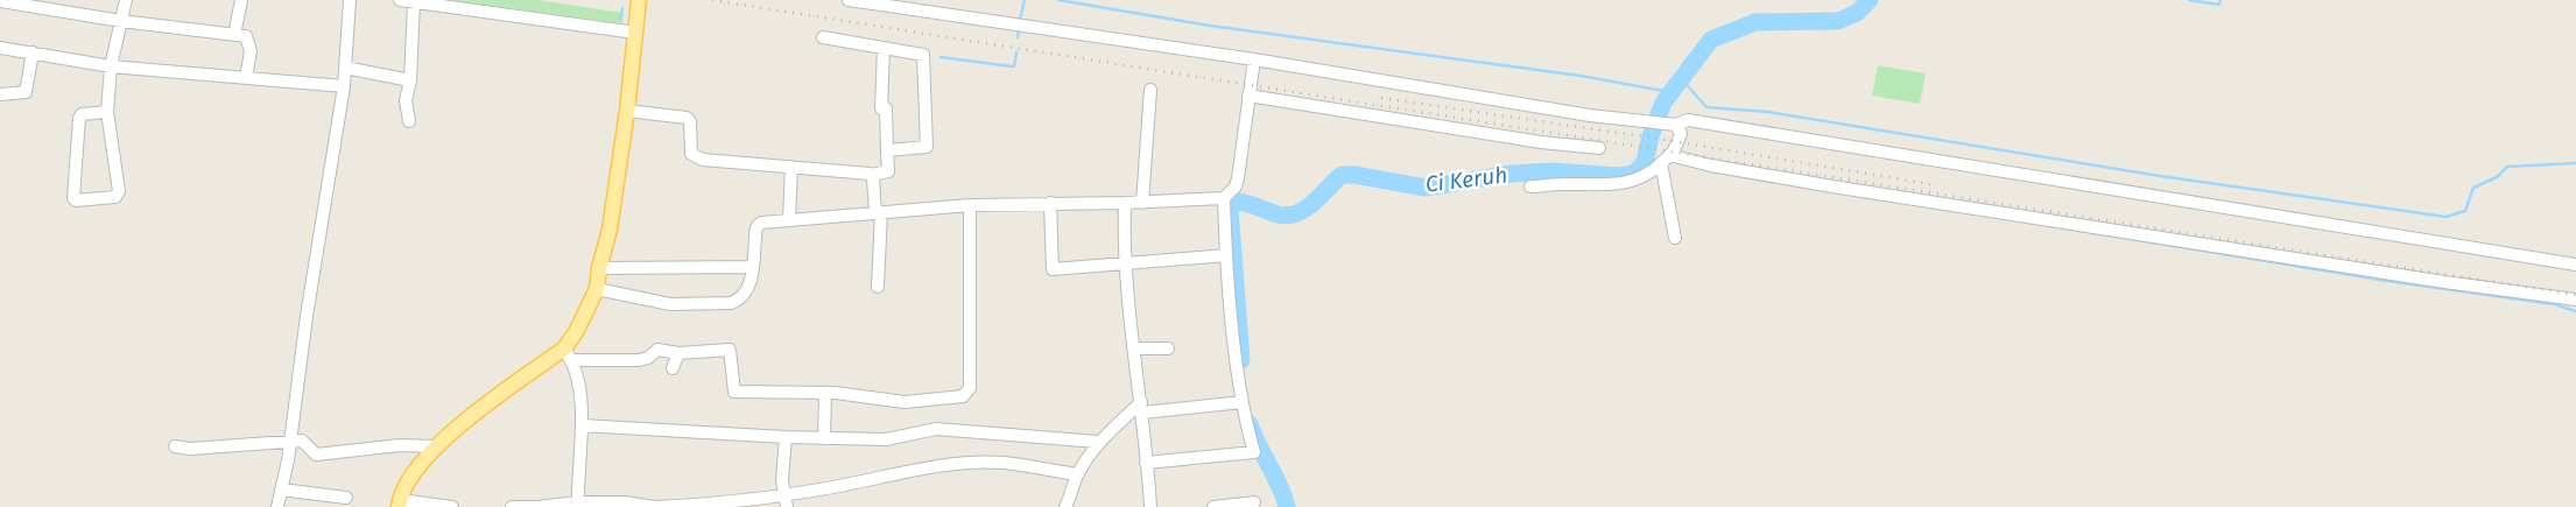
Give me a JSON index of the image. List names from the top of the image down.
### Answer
{
  "water": ["Ci Keruh"]
}
